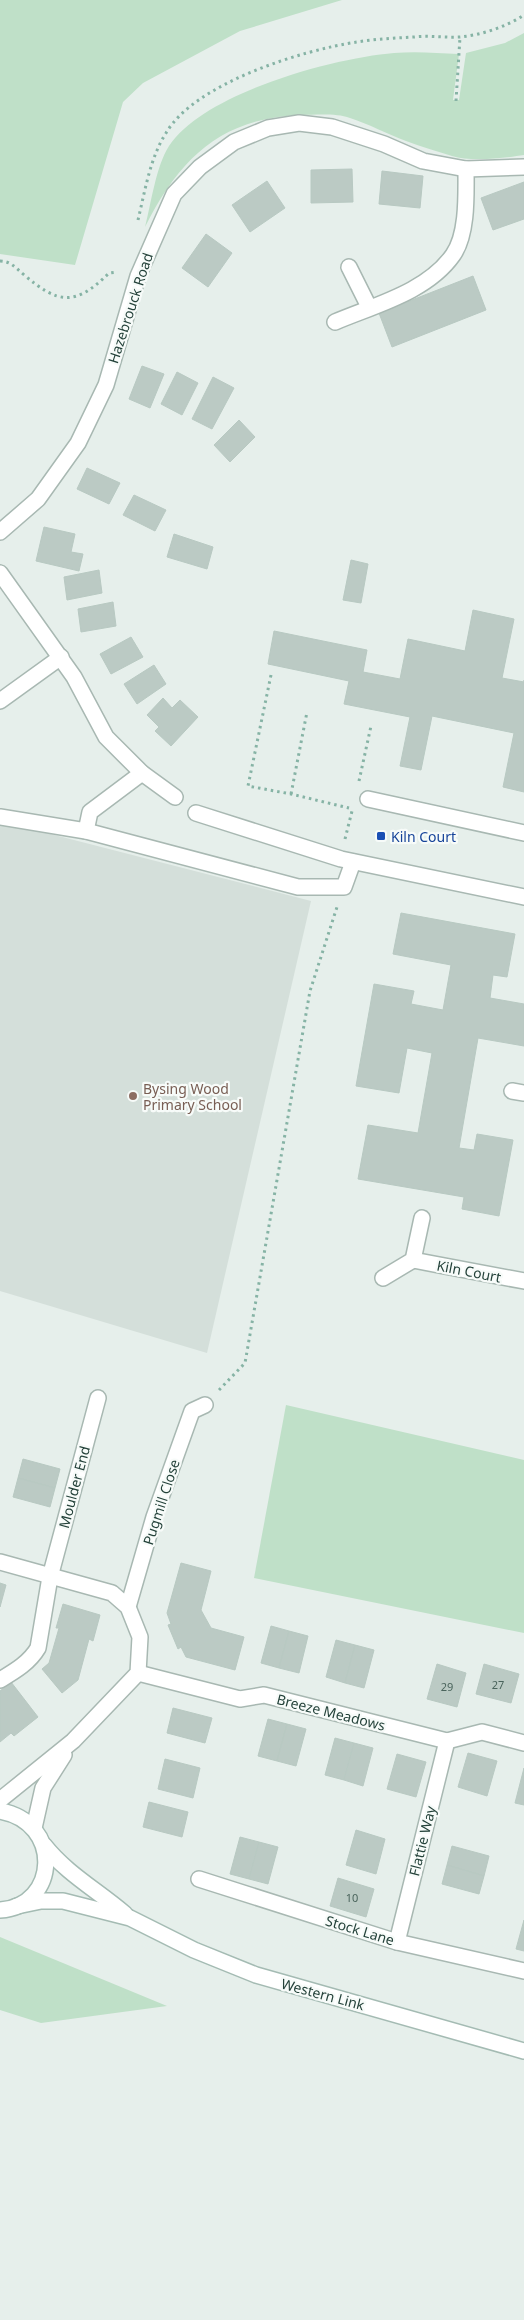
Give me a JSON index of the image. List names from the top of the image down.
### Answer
{
  "streets": {
    "street": [
      "Hazebrouck Road",
      "Kiln Court",
      "Moulder End",
      "Pugmill Close",
      "Breeze Meadows",
      "Flattie Way",
      "Stock Lane",
      "Western Link"
    ]
  },
  "crossings": [
    ["Breeze Meadows", "Flattie Way"],
    ["Flattie Way", "Stock Lane"]
  ],
  "places": {
    "transit": ["Kiln Court"],
    "other": ["Bysing Wood Primary School"]
  },
  "house_numbers": ["27", "29", "10"]
}
